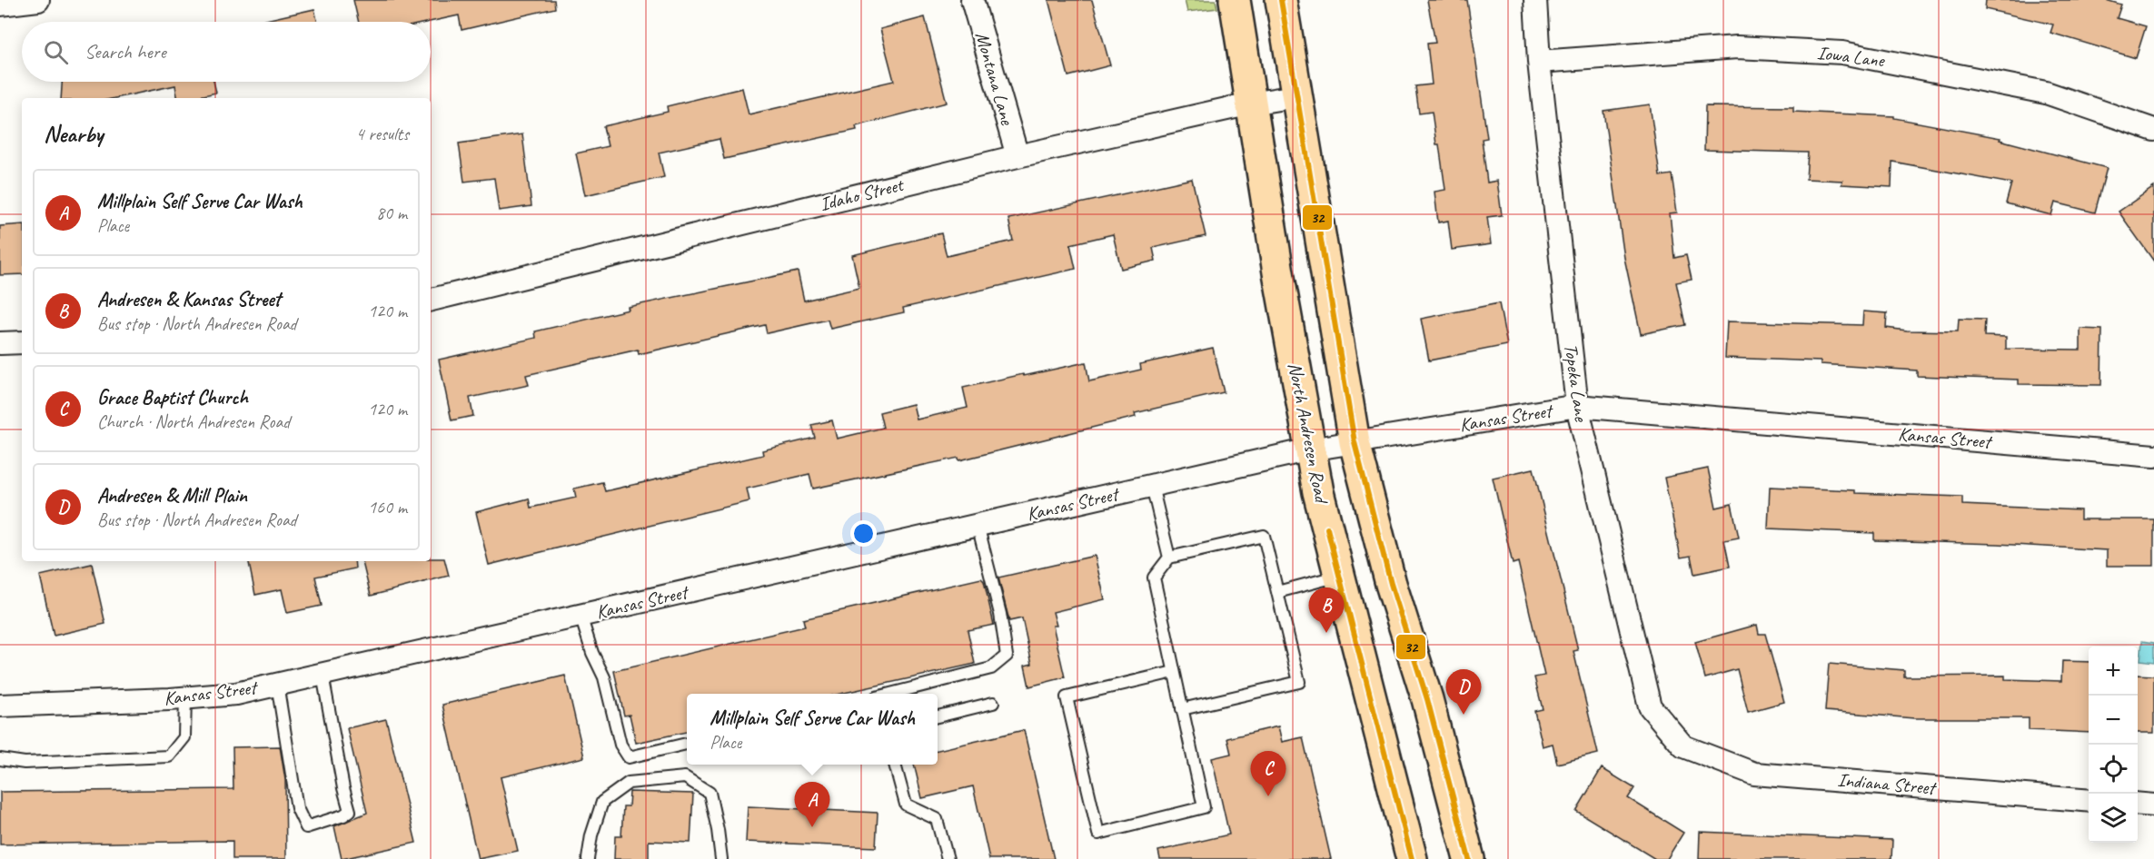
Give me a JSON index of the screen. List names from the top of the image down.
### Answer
{
  "streets": {
    "main road": ["North Andresen Road"],
    "street": [
      "Iowa Lane",
      "Montana Lane",
      "Idaho Street",
      "Topeka Lane",
      "Kansas Street",
      "Indiana Street"
    ]
  },
  "crossings": [
    ["Iowa Lane", "Topeka Lane"],
    ["Montana Lane", "Idaho Street"],
    ["Idaho Street", "North Andresen Road"],
    ["Topeka Lane", "Kansas Street"],
    ["Topeka Lane", "Indiana Street"],
    ["Kansas Street", "North Andresen Road"]
  ],
  "lines": ["transit line 32"],
  "page": {
    "search": "Search here",
    "heading": ["Nearby", "4 results"],
    "list": [
      {
        "mark": "A",
        "name": "Millplain Self Serve Car Wash",
        "note": "Place",
        "value": "80 m"
      },
      {
        "mark": "B",
        "name": "Andresen & Kansas Street",
        "note": "Bus stop · North Andresen Road",
        "value": "120 m"
      },
      {
        "mark": "C",
        "name": "Grace Baptist Church",
        "note": "Church · North Andresen Road",
        "value": "120 m"
      },
      {
        "mark": "D",
        "name": "Andresen & Mill Plain",
        "note": "Bus stop · North Andresen Road",
        "value": "160 m"
      }
    ],
    "pins": [
      "B",
      "D",
      "C",
      "A"
    ],
    "map_buttons": ["+", "−"],
    "popup": ["Millplain Self Serve Car Wash", "Place"]
  }
}
